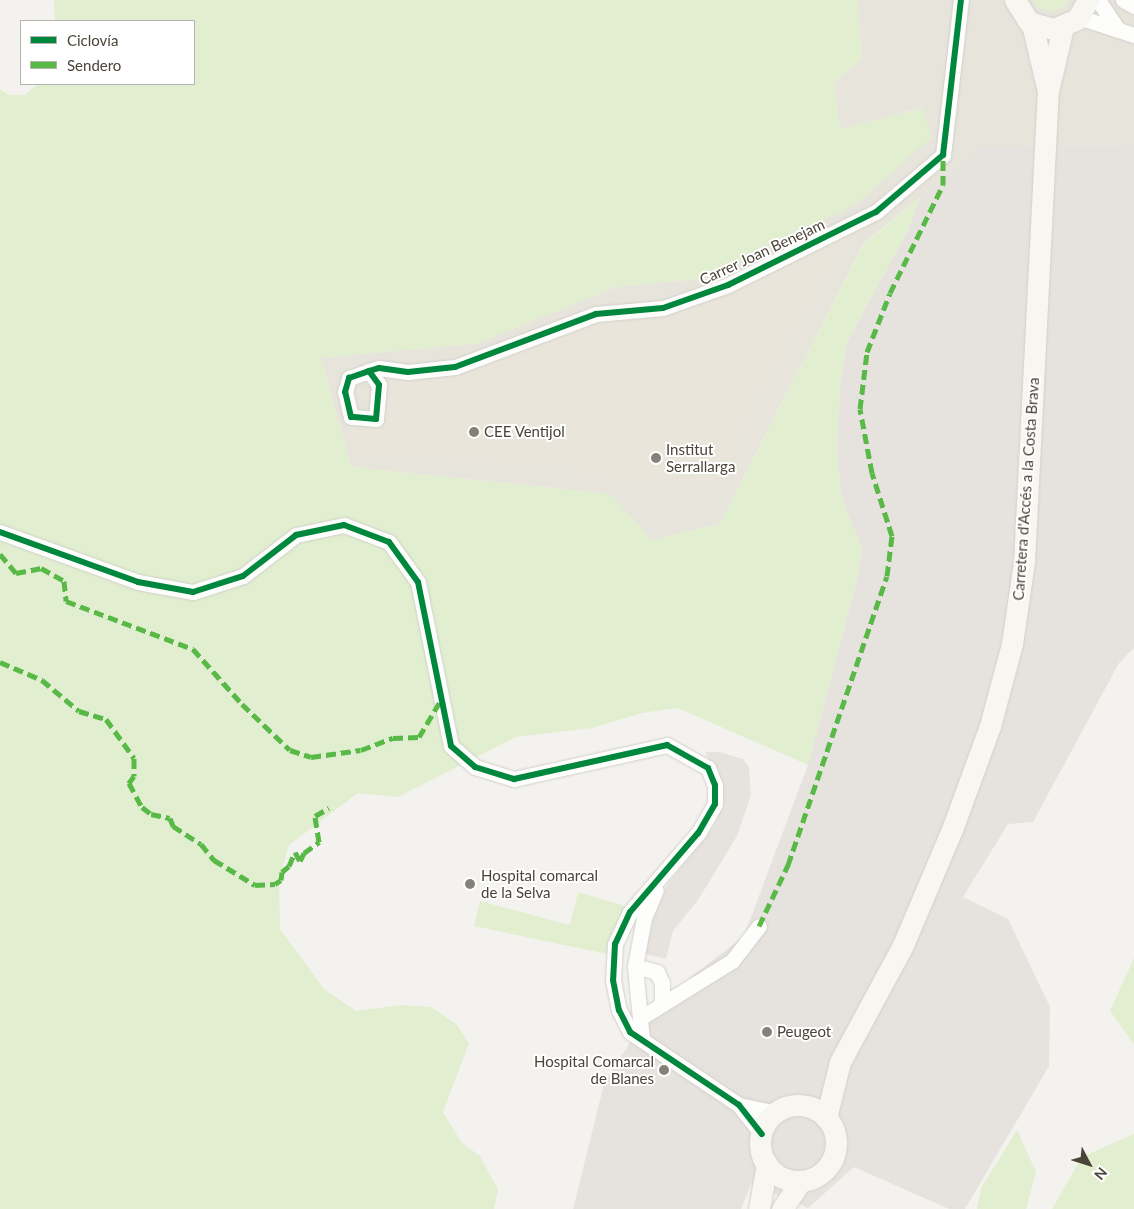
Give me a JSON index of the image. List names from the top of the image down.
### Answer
{
  "streets": {
    "main road": ["Carretera d'Accés a la Costa Brava"],
    "street": ["Carrer Joan Benejam"]
  },
  "places": [
    "CEE Ventijol",
    "Institut Serrallarga",
    "Hospital comarcal de la Selva",
    "Peugeot",
    "Hospital Comarcal de Blanes"
  ],
  "legend": ["Ciclovía", "Sendero"],
  "north": "bottom right"
}
